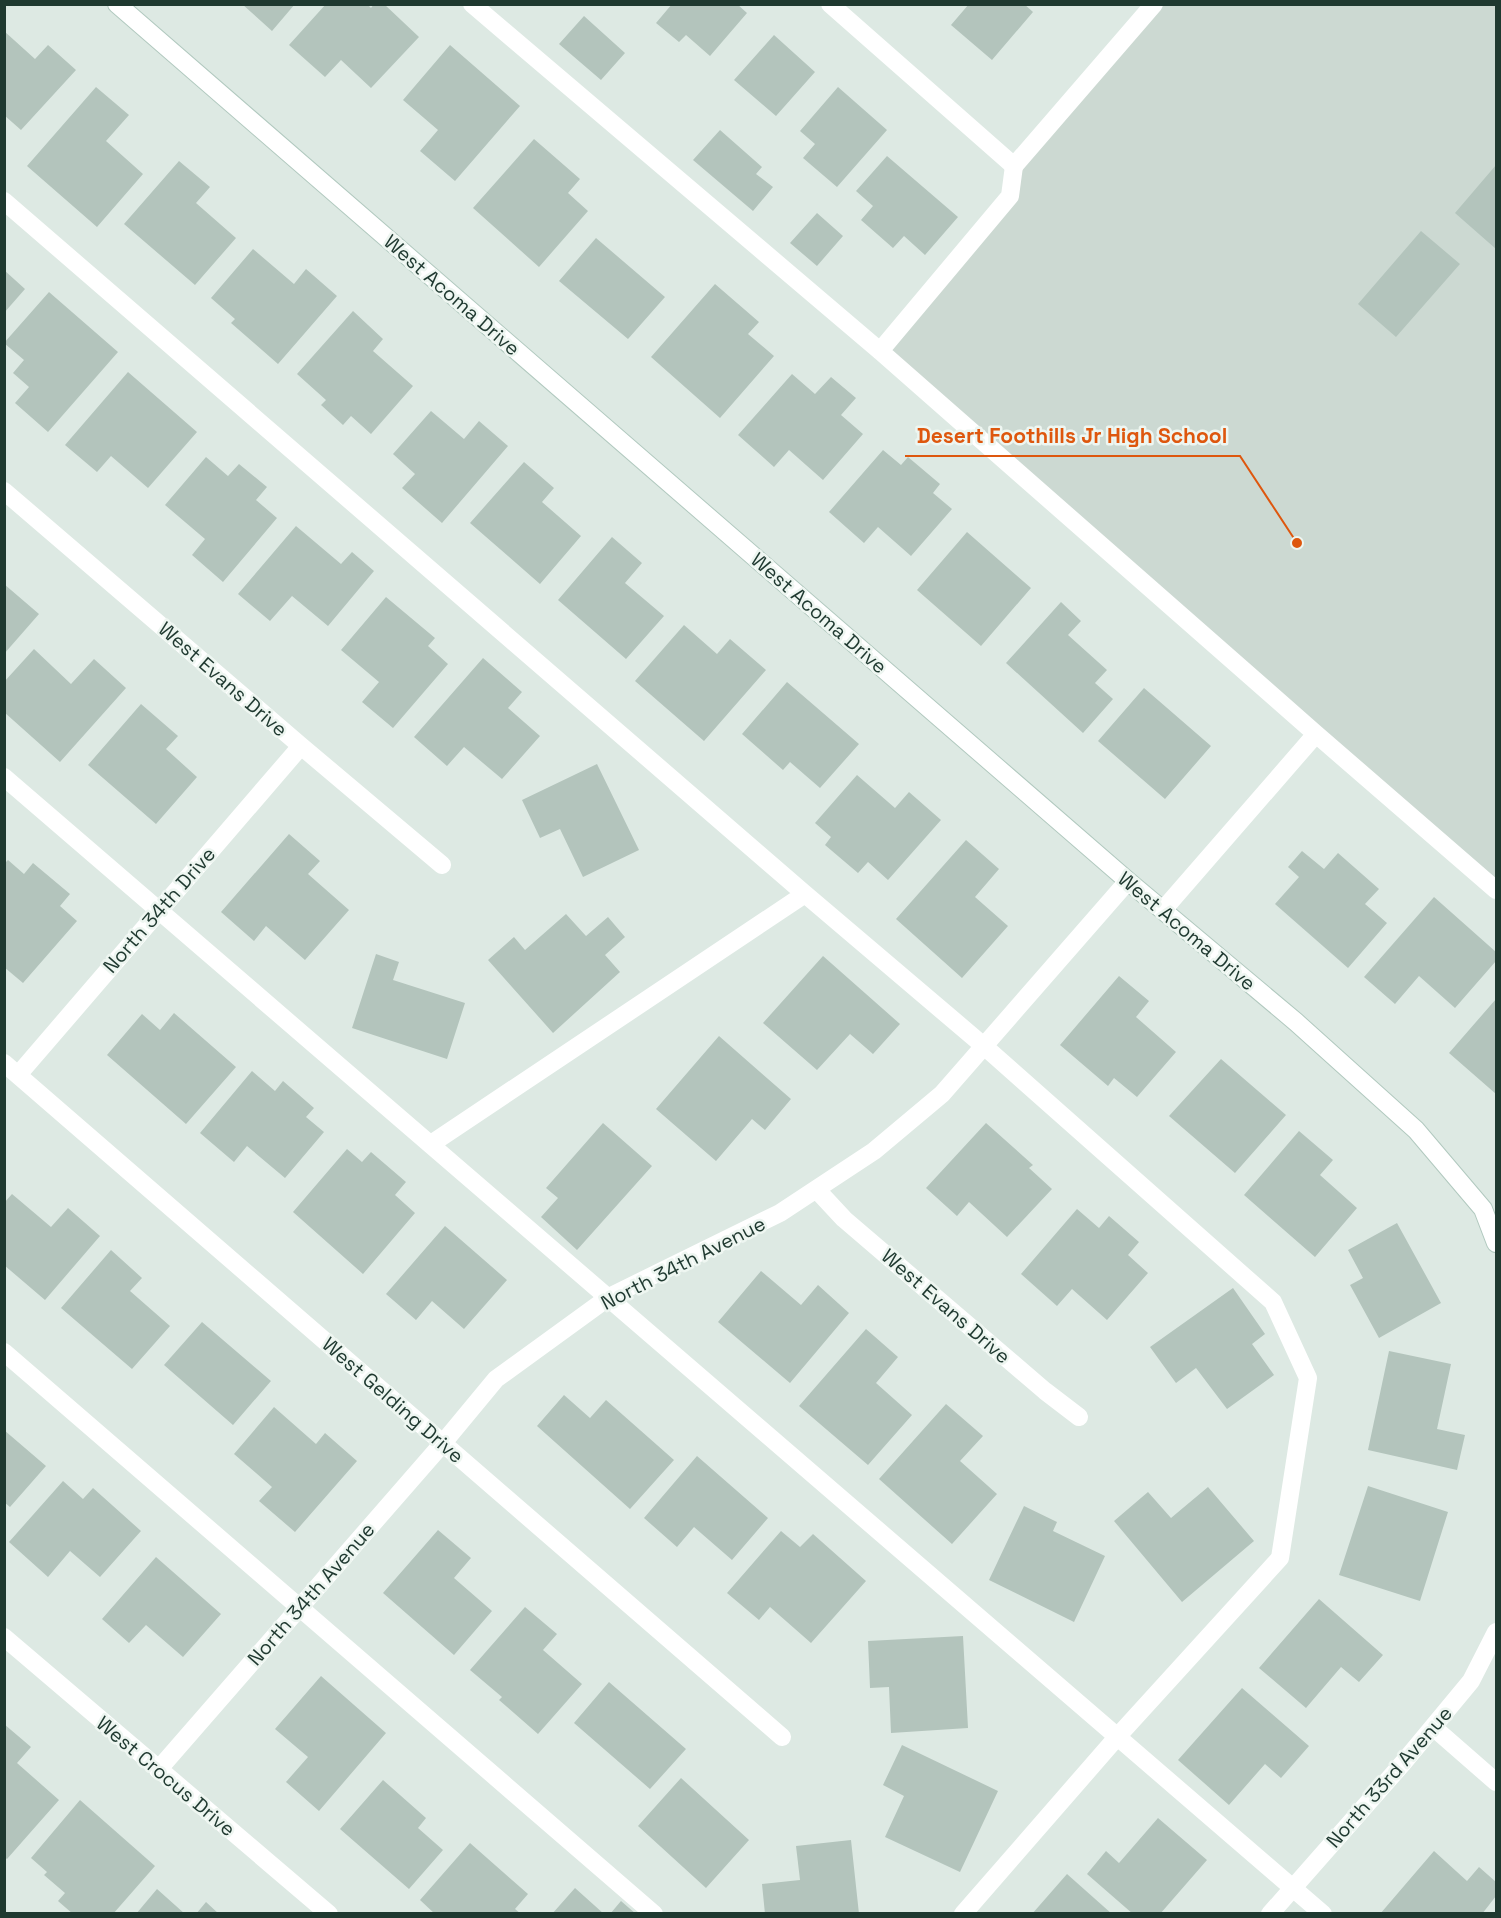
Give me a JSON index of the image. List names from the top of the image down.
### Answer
{
  "streets": {
    "street": [
      "West Acoma Drive",
      "West Evans Drive",
      "North 34th Drive",
      "North 34th Avenue",
      "West Gelding Drive",
      "West Crocus Drive",
      "North 33rd Avenue"
    ]
  },
  "crossings": [
    ["West Acoma Drive", "North 34th Avenue"],
    ["West Evans Drive", "North 34th Drive"],
    ["West Evans Drive", "North 34th Avenue"],
    ["North 34th Drive", "West Gelding Drive"],
    ["North 34th Avenue", "West Gelding Drive"],
    ["North 34th Avenue", "West Crocus Drive"]
  ],
  "places": ["Desert Foothills Jr High School"]
}
